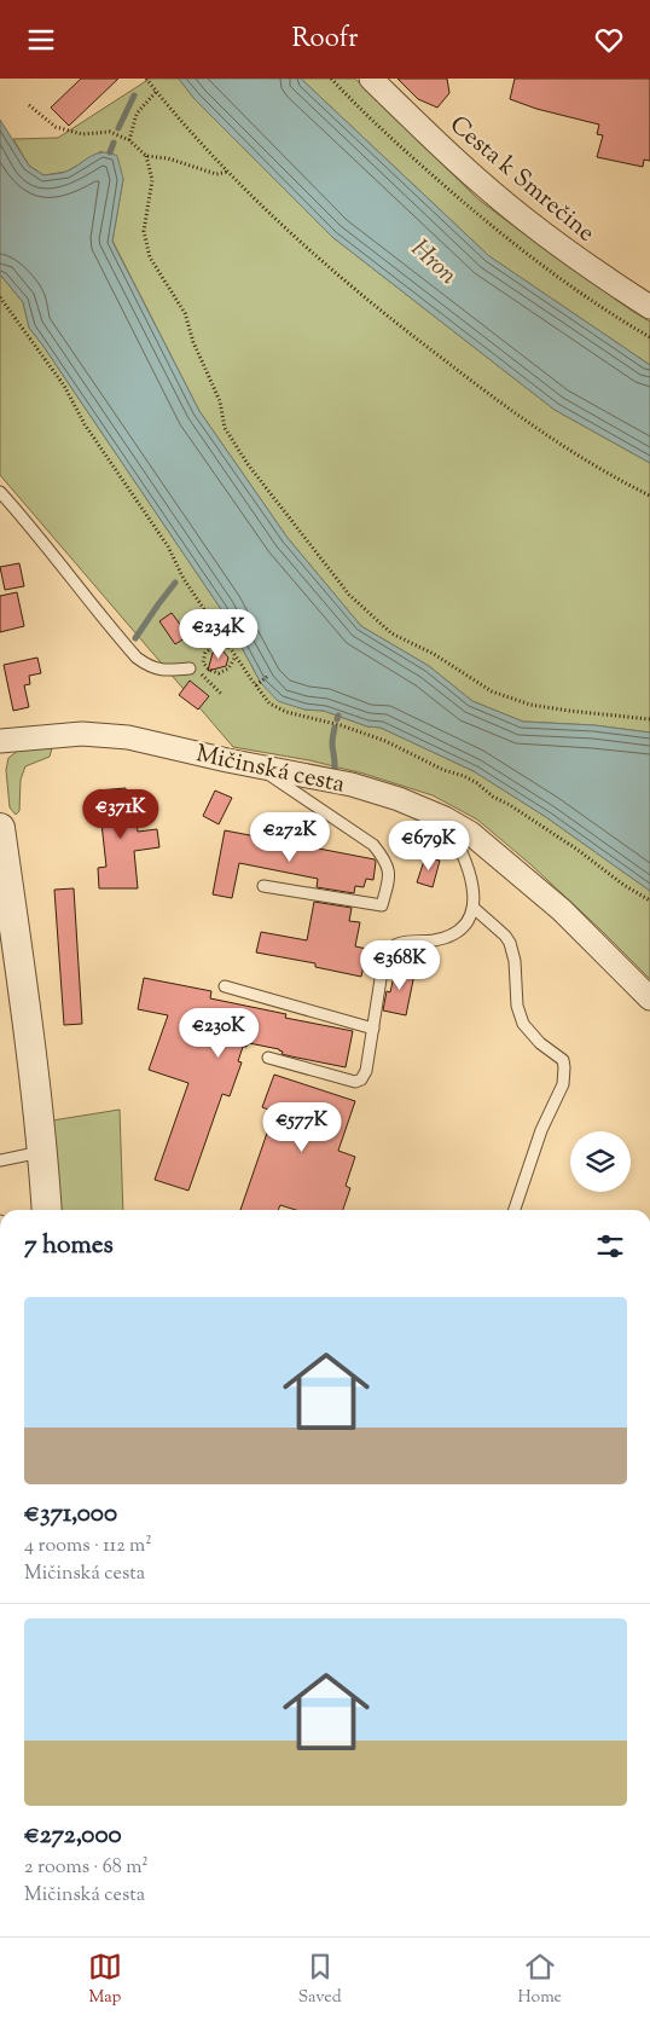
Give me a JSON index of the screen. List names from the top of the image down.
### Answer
{
  "streets": {
    "street": ["Cesta k Smrečine", "Mičinská cesta"]
  },
  "water": ["Hron"],
  "page": {
    "header": "Roofr",
    "price": [
      "€234K",
      "€371K",
      "€272K",
      "€679K",
      "€368K",
      "€230K",
      "€577K"
    ],
    "heading": "7 homes",
    "list": [
      {
        "name": "€371,000",
        "note": "4 rooms · 112 m² · Mičinská cesta"
      },
      {
        "name": "€272,000",
        "note": "2 rooms · 68 m² · Mičinská cesta"
      }
    ],
    "tabs": ["Map", "Saved", "Home"]
  }
}
